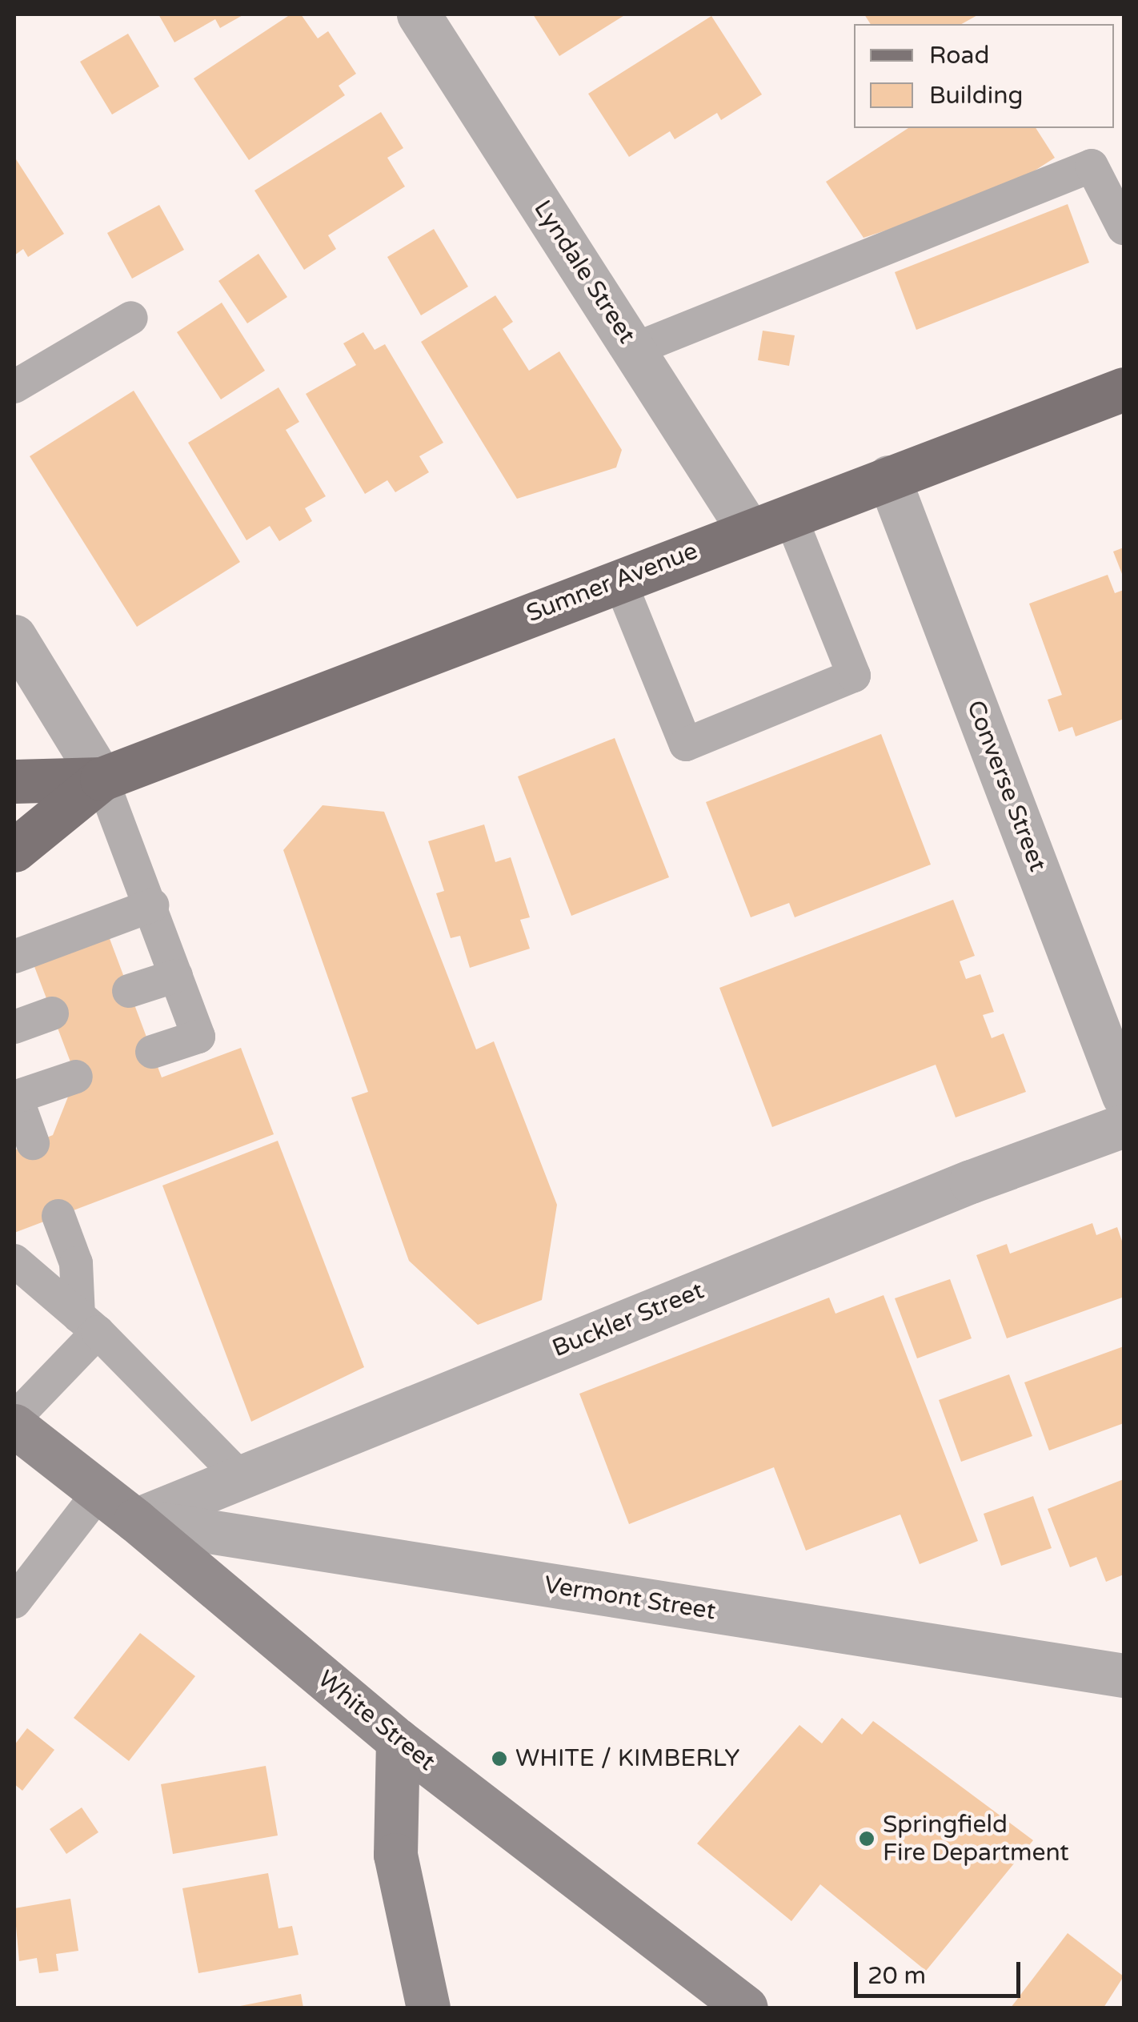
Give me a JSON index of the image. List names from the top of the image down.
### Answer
{
  "streets": {
    "main road": ["Sumner Avenue", "White Street"],
    "street": [
      "Lyndale Street",
      "Converse Street",
      "Buckler Street",
      "Vermont Street"
    ]
  },
  "crossings": [
    ["Lyndale Street", "Sumner Avenue"],
    ["Sumner Avenue", "Converse Street"],
    ["Buckler Street", "Vermont Street"],
    ["Buckler Street", "White Street"],
    ["Vermont Street", "White Street"]
  ],
  "places": ["WHITE / KIMBERLY", "Springfield Fire Department"],
  "legend": ["Road", "Building"],
  "scale_bar": "20 m"
}
